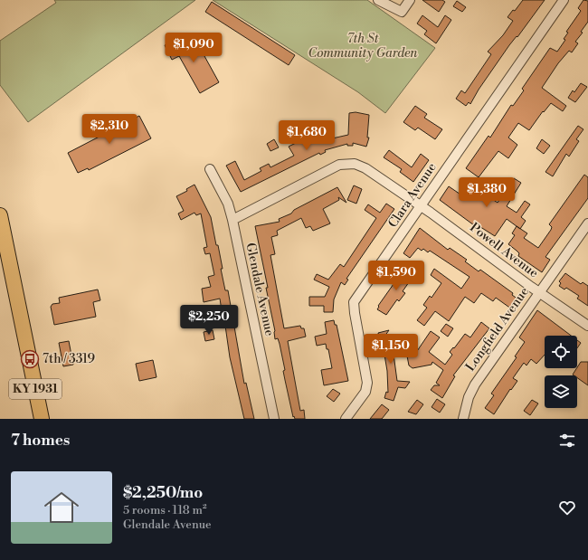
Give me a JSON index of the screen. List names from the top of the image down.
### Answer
{
  "streets": {
    "main road": ["KY 1931"],
    "street": [
      "Clara Avenue",
      "Powell Avenue",
      "Glendale Avenue",
      "Longfield Avenue"
    ]
  },
  "crossings": [
    ["Clara Avenue", "Powell Avenue"],
    ["Powell Avenue", "Glendale Avenue"],
    ["Powell Avenue", "Longfield Avenue"]
  ],
  "parks": ["7th St Community Garden"],
  "places": {
    "bus stop": ["7th / 3319"]
  },
  "page": {
    "price": [
      "$1,090",
      "$2,310",
      "$1,680",
      "$1,380",
      "$1,590",
      "$2,250",
      "$1,150"
    ],
    "heading": "7 homes",
    "list": [
      {
        "name": "$2,250/mo",
        "note": "5 rooms · 118 m² · Glendale Avenue"
      }
    ]
  }
}
